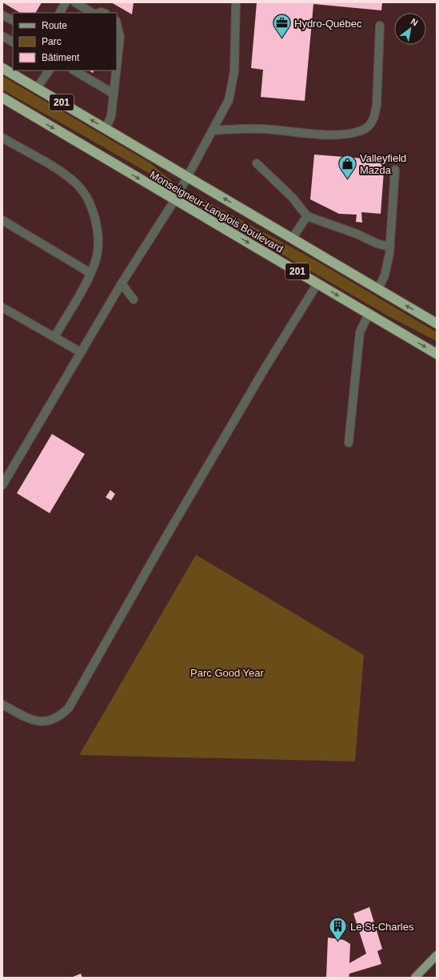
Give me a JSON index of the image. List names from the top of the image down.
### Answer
{
  "streets": {
    "highway": ["201", "Monseigneur-Langlois Boulevard"]
  },
  "parks": ["Parc Good Year"],
  "places": {
    "office": ["Hydro-Québec"],
    "shop": ["Valleyfield Mazda"],
    "building": ["Le St-Charles"]
  },
  "legend": ["Route", "Parc", "Bâtiment"],
  "north": "top right"
}
